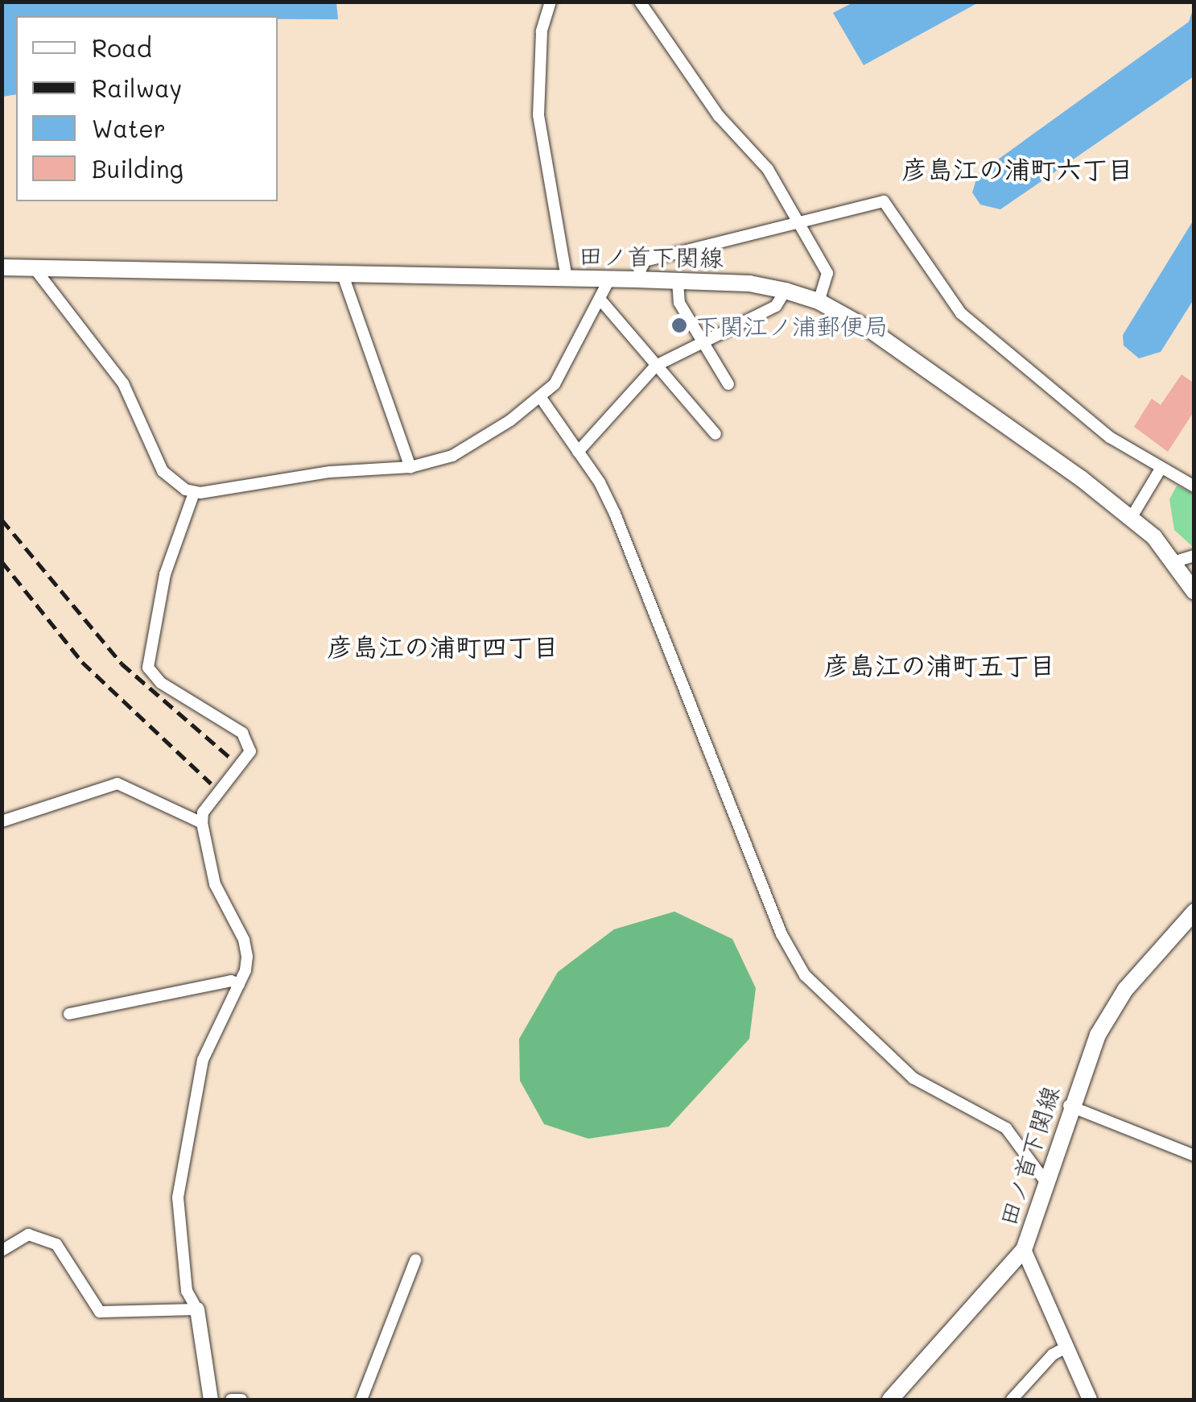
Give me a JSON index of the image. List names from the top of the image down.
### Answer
{
  "streets": {
    "main road": ["田ノ首下関線"]
  },
  "districts": ["彦島江の浦町六丁目", "彦島江の浦町四丁目", "彦島江の浦町五丁目"],
  "places": ["下関江ノ浦郵便局"],
  "legend": [
    "Road",
    "Railway",
    "Water",
    "Building"
  ]
}
